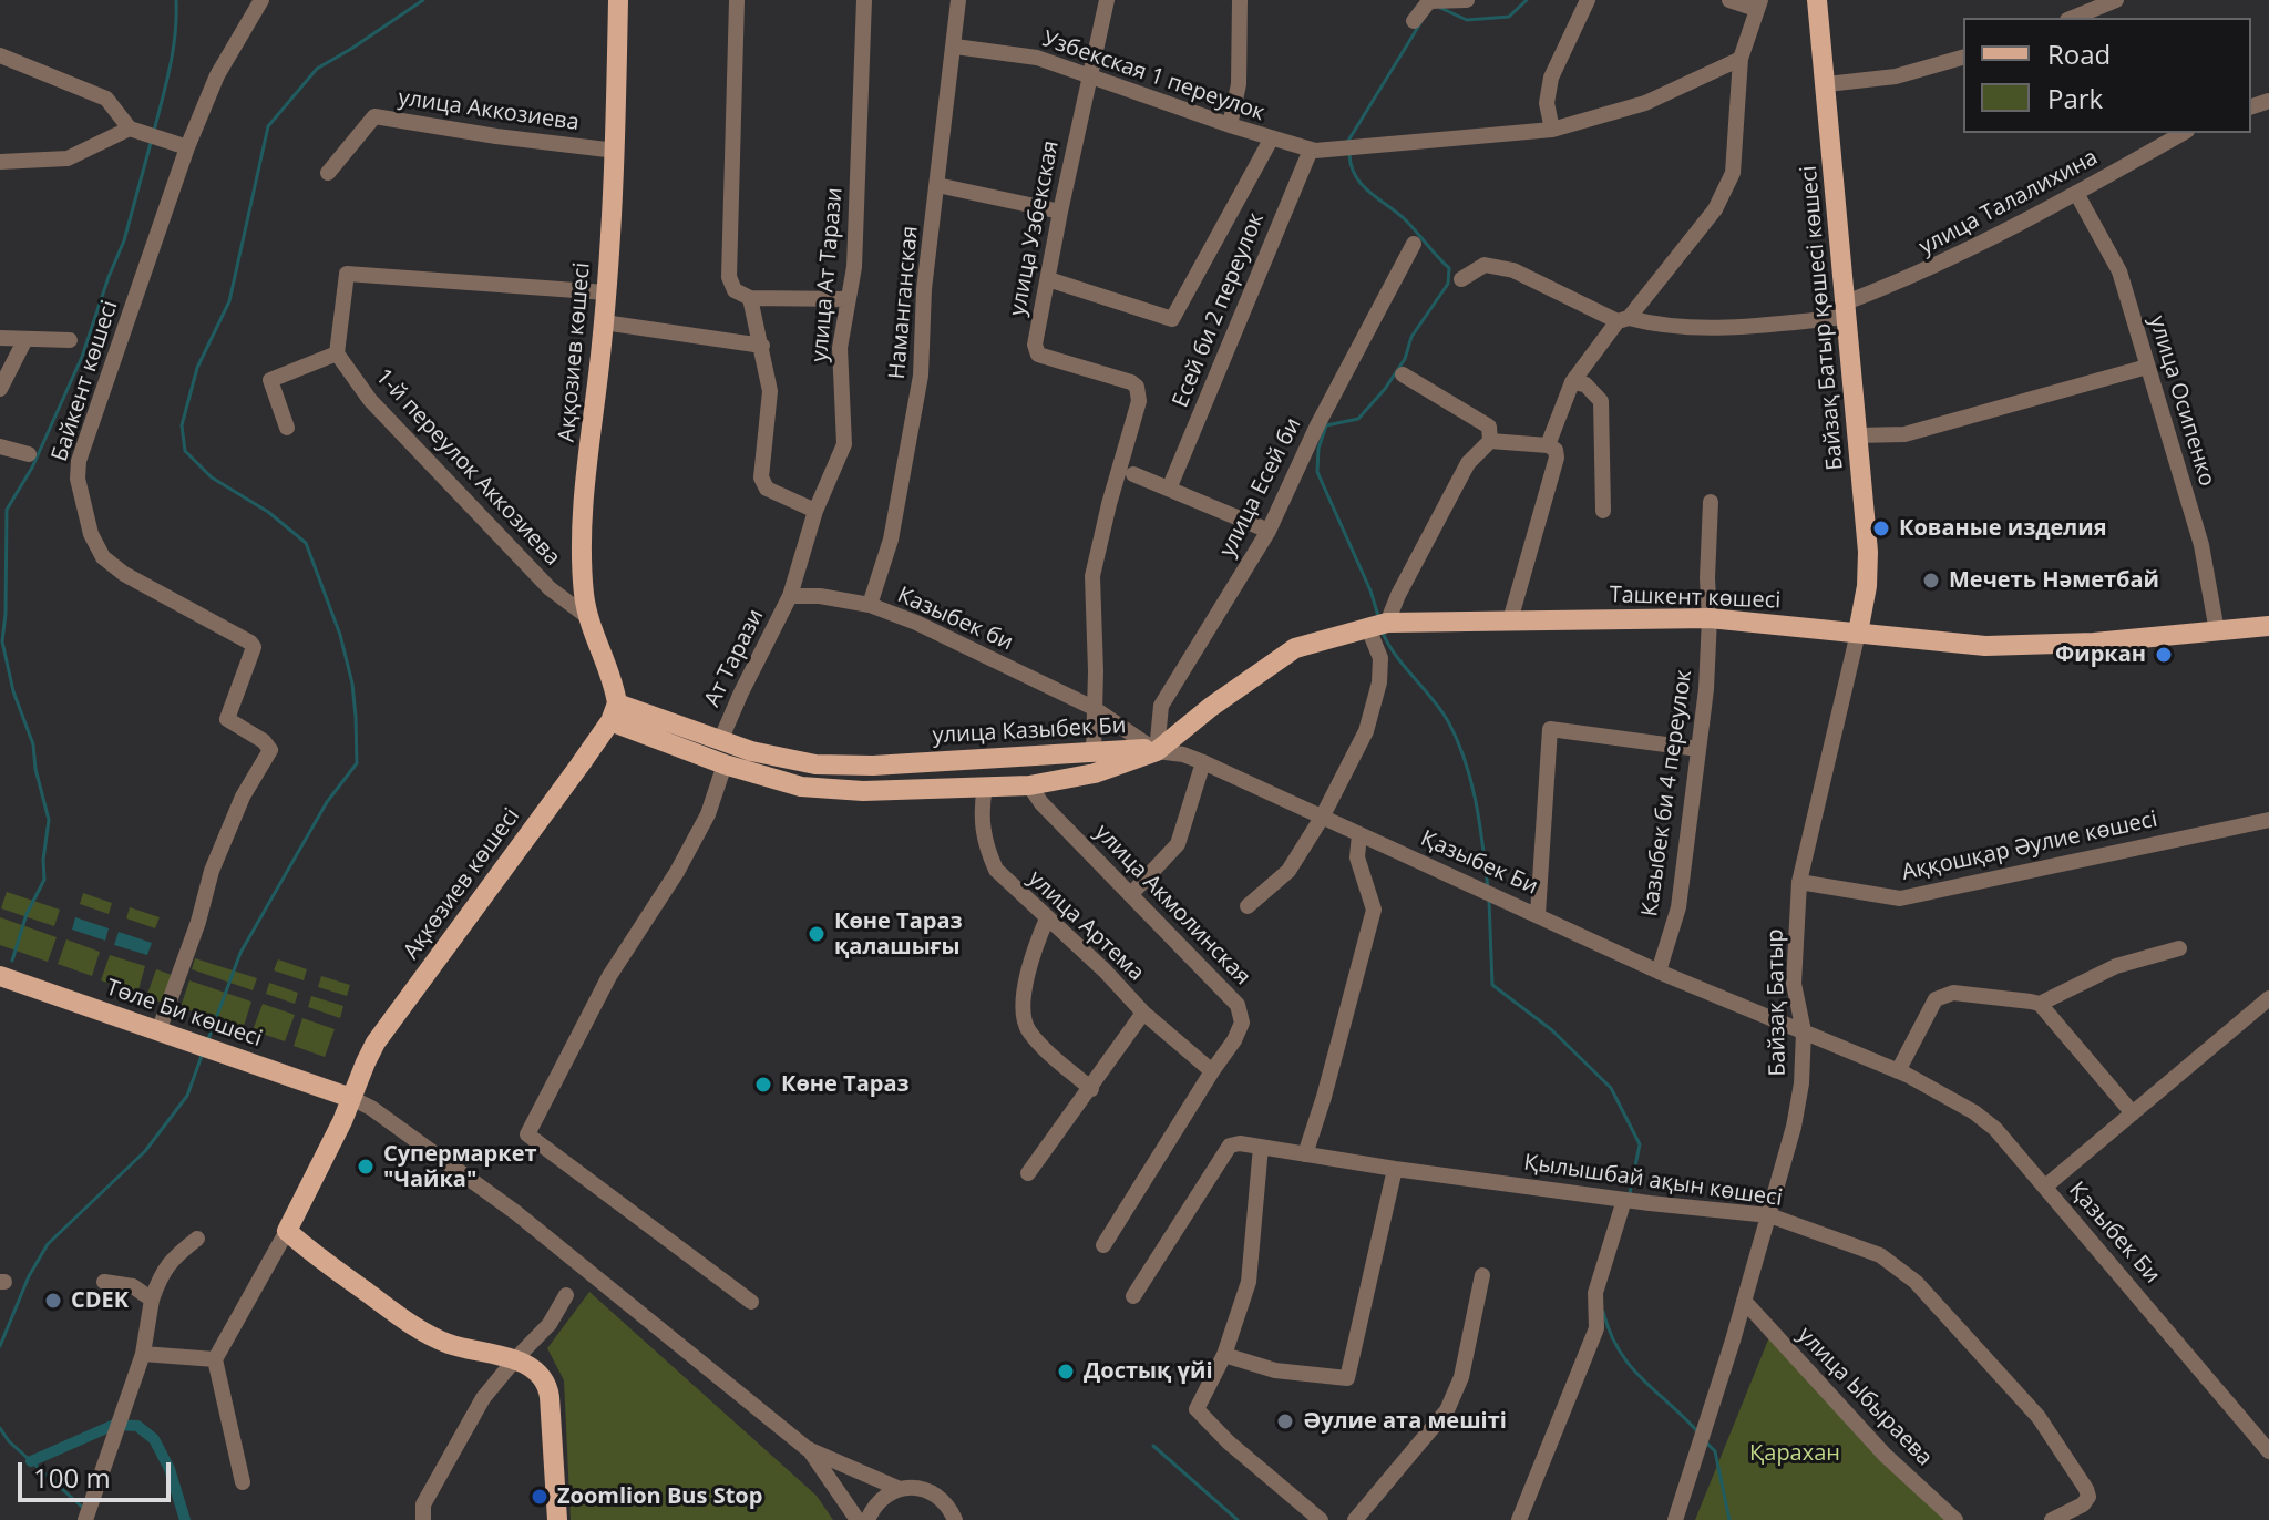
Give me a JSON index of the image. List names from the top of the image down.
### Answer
{
  "streets": {
    "main road": [
      "Байзақ Батыр қөшесі көшесі",
      "Аққозиев көшесі",
      "Ташкент көшесі",
      "улица Казыбек Би",
      "Ақкөзиев көшесі",
      "Төле Би көшесі"
    ],
    "street": [
      "Узбекская 1 переулок",
      "улица Аккозиева",
      "улица Талалихина",
      "улица Узбекская",
      "улица Ат Тарази",
      "Наманганская",
      "Есей би 2 переулок",
      "Байкент көшесі",
      "улица Осипенко",
      "1-й переулок Аккозиева",
      "улица Есей би",
      "Казыбек би",
      "Ат Тарази",
      "Казыбек би 4 переулок",
      "Аққошқар Әулие көшесі",
      "Қазыбек Би",
      "улица Акмолинская",
      "улица Артема",
      "Байзақ Батыр",
      "Қылышбай ақын көшесі",
      "улица Ыбыраева"
    ]
  },
  "crossings": [
    ["Узбекская 1 переулок", "улица Узбекская"],
    ["Узбекская 1 переулок", "Наманганская"],
    ["Узбекская 1 переулок", "Есей би 2 переулок"],
    ["улица Аккозиева", "Аққозиев көшесі"],
    ["улица Талалихина", "Байзақ Батыр қөшесі көшесі"],
    ["улица Талалихина", "улица Осипенко"],
    ["улица Узбекская", "Казыбек би"],
    ["улица Ат Тарази", "Казыбек би"],
    ["улица Ат Тарази", "Ат Тарази"],
    ["Наманганская", "Казыбек би"],
    ["Байзақ Батыр қөшесі көшесі", "Ташкент көшесі"],
    ["Байзақ Батыр қөшесі көшесі", "Байзақ Батыр"],
    ["Аққозиев көшесі", "1-й переулок Аккозиева"],
    ["Аққозиев көшесі", "улица Казыбек Би"],
    ["Аққозиев көшесі", "Ақкөзиев көшесі"],
    ["Байкент көшесі", "Төле Би көшесі"],
    ["улица Осипенко", "Ташкент көшесі"],
    ["улица Есей би", "Ташкент көшесі"],
    ["улица Есей би", "Казыбек би"],
    ["улица Есей би", "улица Казыбек Би"],
    ["улица Есей би", "Қазыбек Би"],
    ["Ташкент көшесі", "Казыбек би"],
    ["Ташкент көшесі", "улица Казыбек Би"],
    ["Ташкент көшесі", "Казыбек би 4 переулок"],
    ["Ташкент көшесі", "Қазыбек Би"],
    ["Ташкент көшесі", "Байзақ Батыр"],
    ["Казыбек би", "Ат Тарази"],
    ["Казыбек би", "улица Казыбек Би"],
    ["Казыбек би", "Қазыбек Би"],
    ["Ат Тарази", "улица Казыбек Би"],
    ["улица Казыбек Би", "Қазыбек Би"],
    ["улица Казыбек Би", "Ақкөзиев көшесі"],
    ["улица Казыбек Би", "улица Акмолинская"],
    ["улица Казыбек Би", "улица Артема"],
    ["Казыбек би 4 переулок", "Қазыбек Би"],
    ["Аққошқар Әулие көшесі", "Байзақ Батыр"],
    ["Қазыбек Би", "Байзақ Батыр"],
    ["Ақкөзиев көшесі", "Төле Би көшесі"],
    ["улица Акмолинская", "улица Артема"],
    ["Байзақ Батыр", "Қылышбай ақын көшесі"],
    ["Байзақ Батыр", "улица Ыбыраева"]
  ],
  "parks": ["Қарахан"],
  "places": [
    "Кованые изделия",
    "Мечеть Нәметбай",
    "Фиркан",
    "Көне Тараз қалашығы",
    "Көне Тараз",
    "Супермаркет \"Чайка\"",
    "CDEK",
    "Достық үйі",
    "Әулие ата мешіті",
    "Zoomlion Bus Stop"
  ],
  "legend": ["Road", "Park"],
  "scale_bar": "100 m"
}
